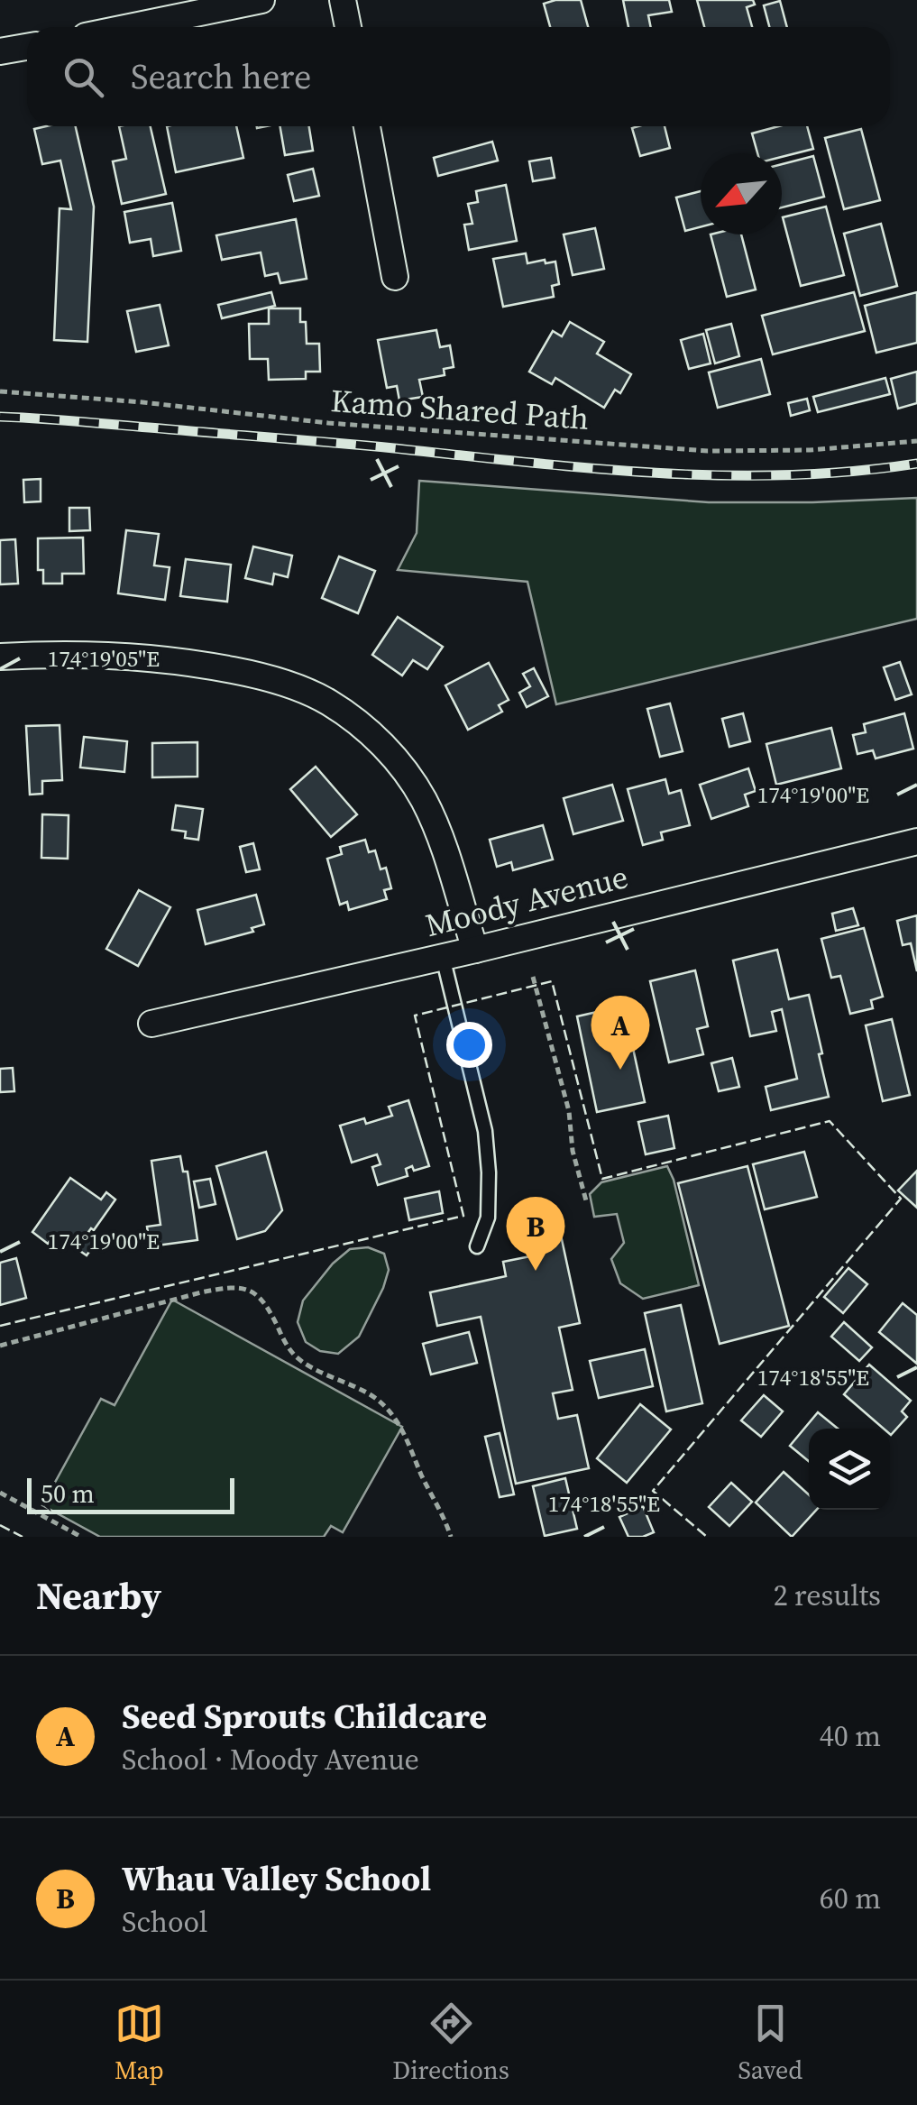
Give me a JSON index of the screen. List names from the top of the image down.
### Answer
{
  "streets": {
    "street": ["Moody Avenue"],
    "path": ["Kamo Shared Path"]
  },
  "scale_bar": "50 m",
  "north": "bottom left",
  "page": {
    "search": "Search here",
    "pins": ["A", "B"],
    "scale": "50 m",
    "heading": ["Nearby", "2 results"],
    "list": [
      {
        "mark": "A",
        "name": "Seed Sprouts Childcare",
        "note": "School · Moody Avenue",
        "value": "40 m"
      },
      {
        "mark": "B",
        "name": "Whau Valley School",
        "note": "School",
        "value": "60 m"
      }
    ],
    "nav": ["Map", "Directions", "Saved"]
  },
  "coordinates": ["174°19'05\"E", "174°19'00\"E", "174°18'55\"E"]
}
